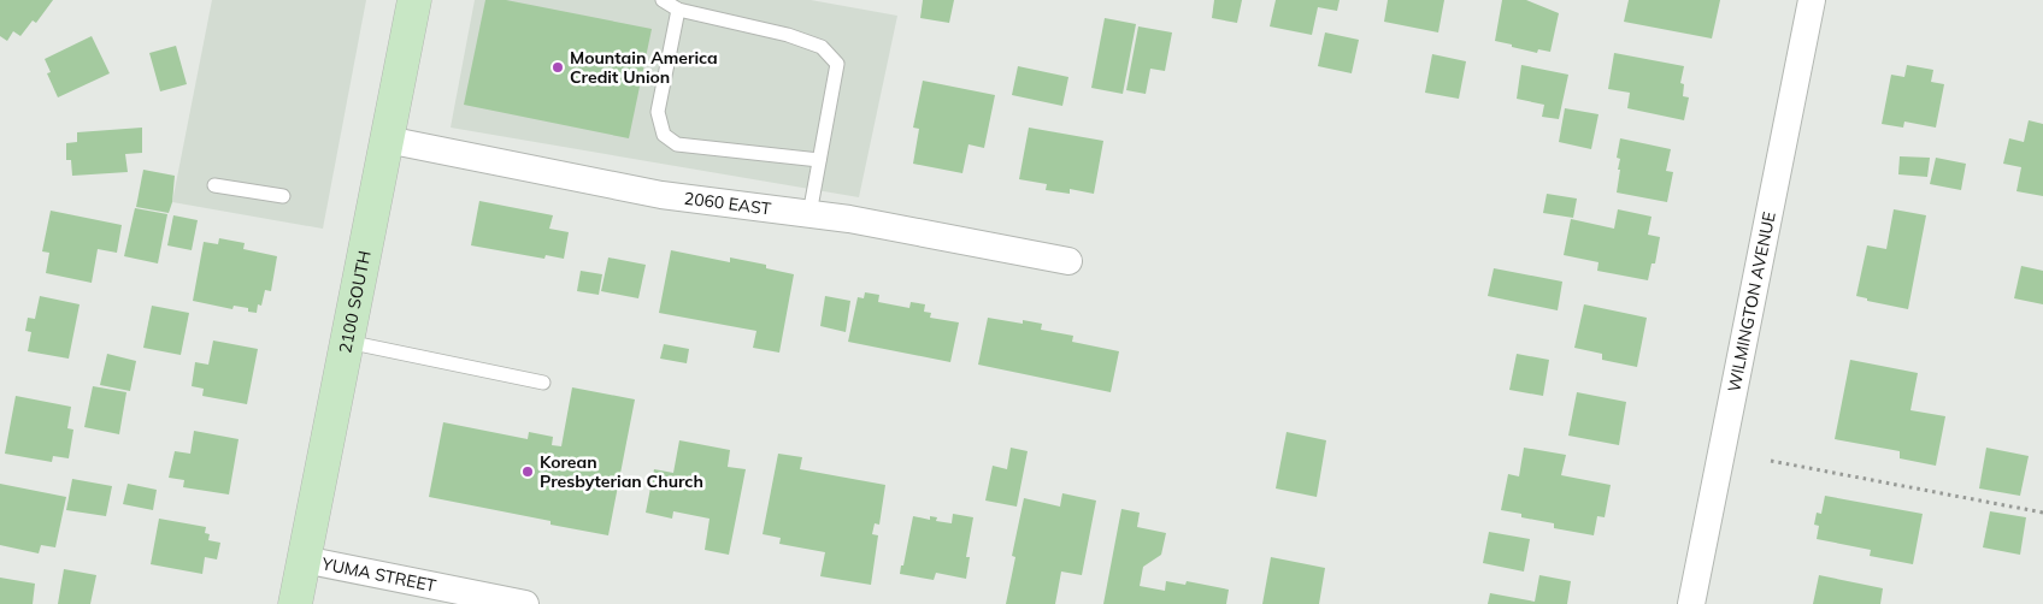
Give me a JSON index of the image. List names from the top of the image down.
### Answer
{
  "streets": {
    "main road": ["2100 SOUTH"],
    "street": ["2060 EAST", "WILMINGTON AVENUE", "YUMA STREET"]
  },
  "crossings": [
    ["2060 EAST", "2100 SOUTH"],
    ["2100 SOUTH", "YUMA STREET"]
  ],
  "places": ["Mountain America Credit Union", "Korean Presbyterian Church"]
}
